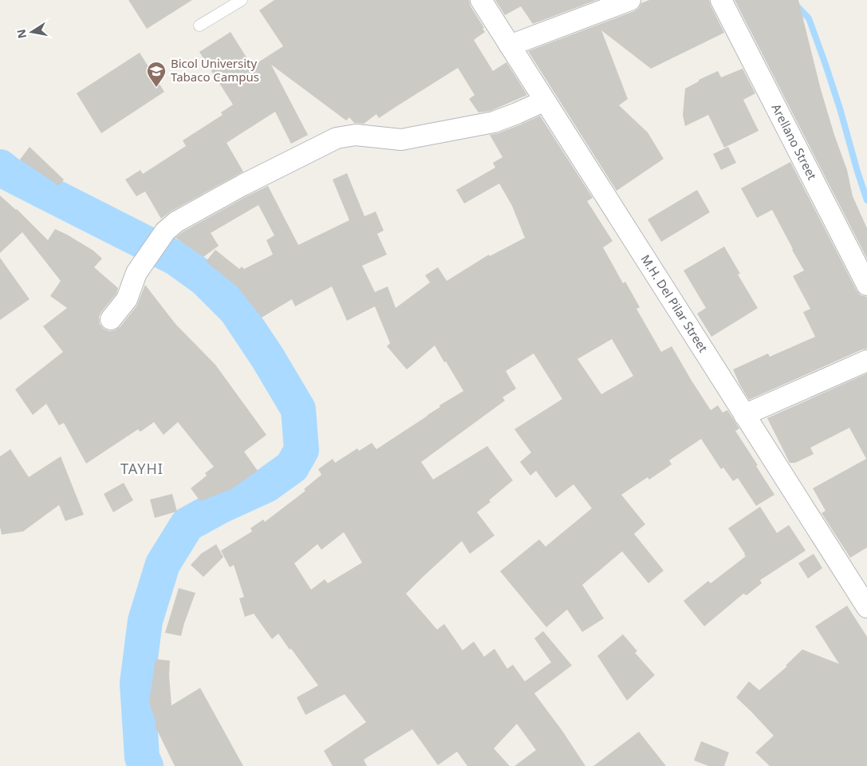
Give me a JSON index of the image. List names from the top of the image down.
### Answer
{
  "streets": {
    "street": ["Arellano Street", "M.H. Del Pilar Street"]
  },
  "districts": ["TAYHI"],
  "places": {
    "school or university": ["Bicol University Tabaco Campus"]
  },
  "north": "left"
}
